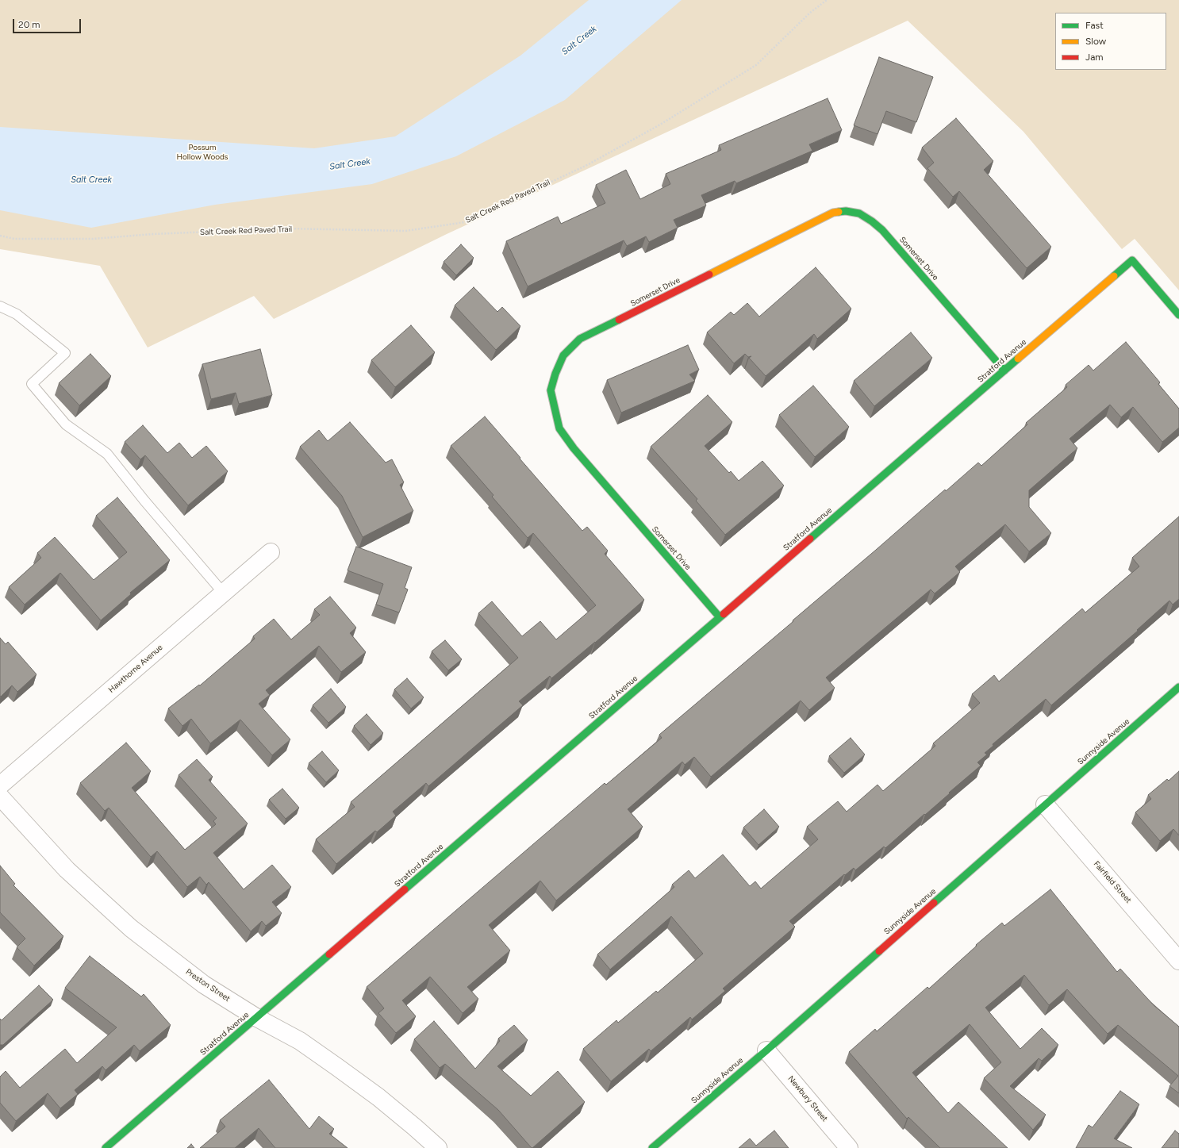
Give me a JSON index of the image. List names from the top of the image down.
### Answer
{
  "streets": {
    "street": [
      "Somerset Drive",
      "Stratford Avenue",
      "Hawthorne Avenue",
      "Sunnyside Avenue",
      "Fairfield Street",
      "Preston Street",
      "Newbury Street"
    ],
    "path": ["Salt Creek Red Paved Trail"]
  },
  "crossings": [
    ["Somerset Drive", "Stratford Avenue"],
    ["Stratford Avenue", "Preston Street"],
    ["Sunnyside Avenue", "Fairfield Street"],
    ["Sunnyside Avenue", "Newbury Street"]
  ],
  "water": ["Salt Creek"],
  "parks": ["Possum Hollow Woods"],
  "legend": ["Fast", "Slow", "Jam"],
  "scale_bar": "20 m"
}
